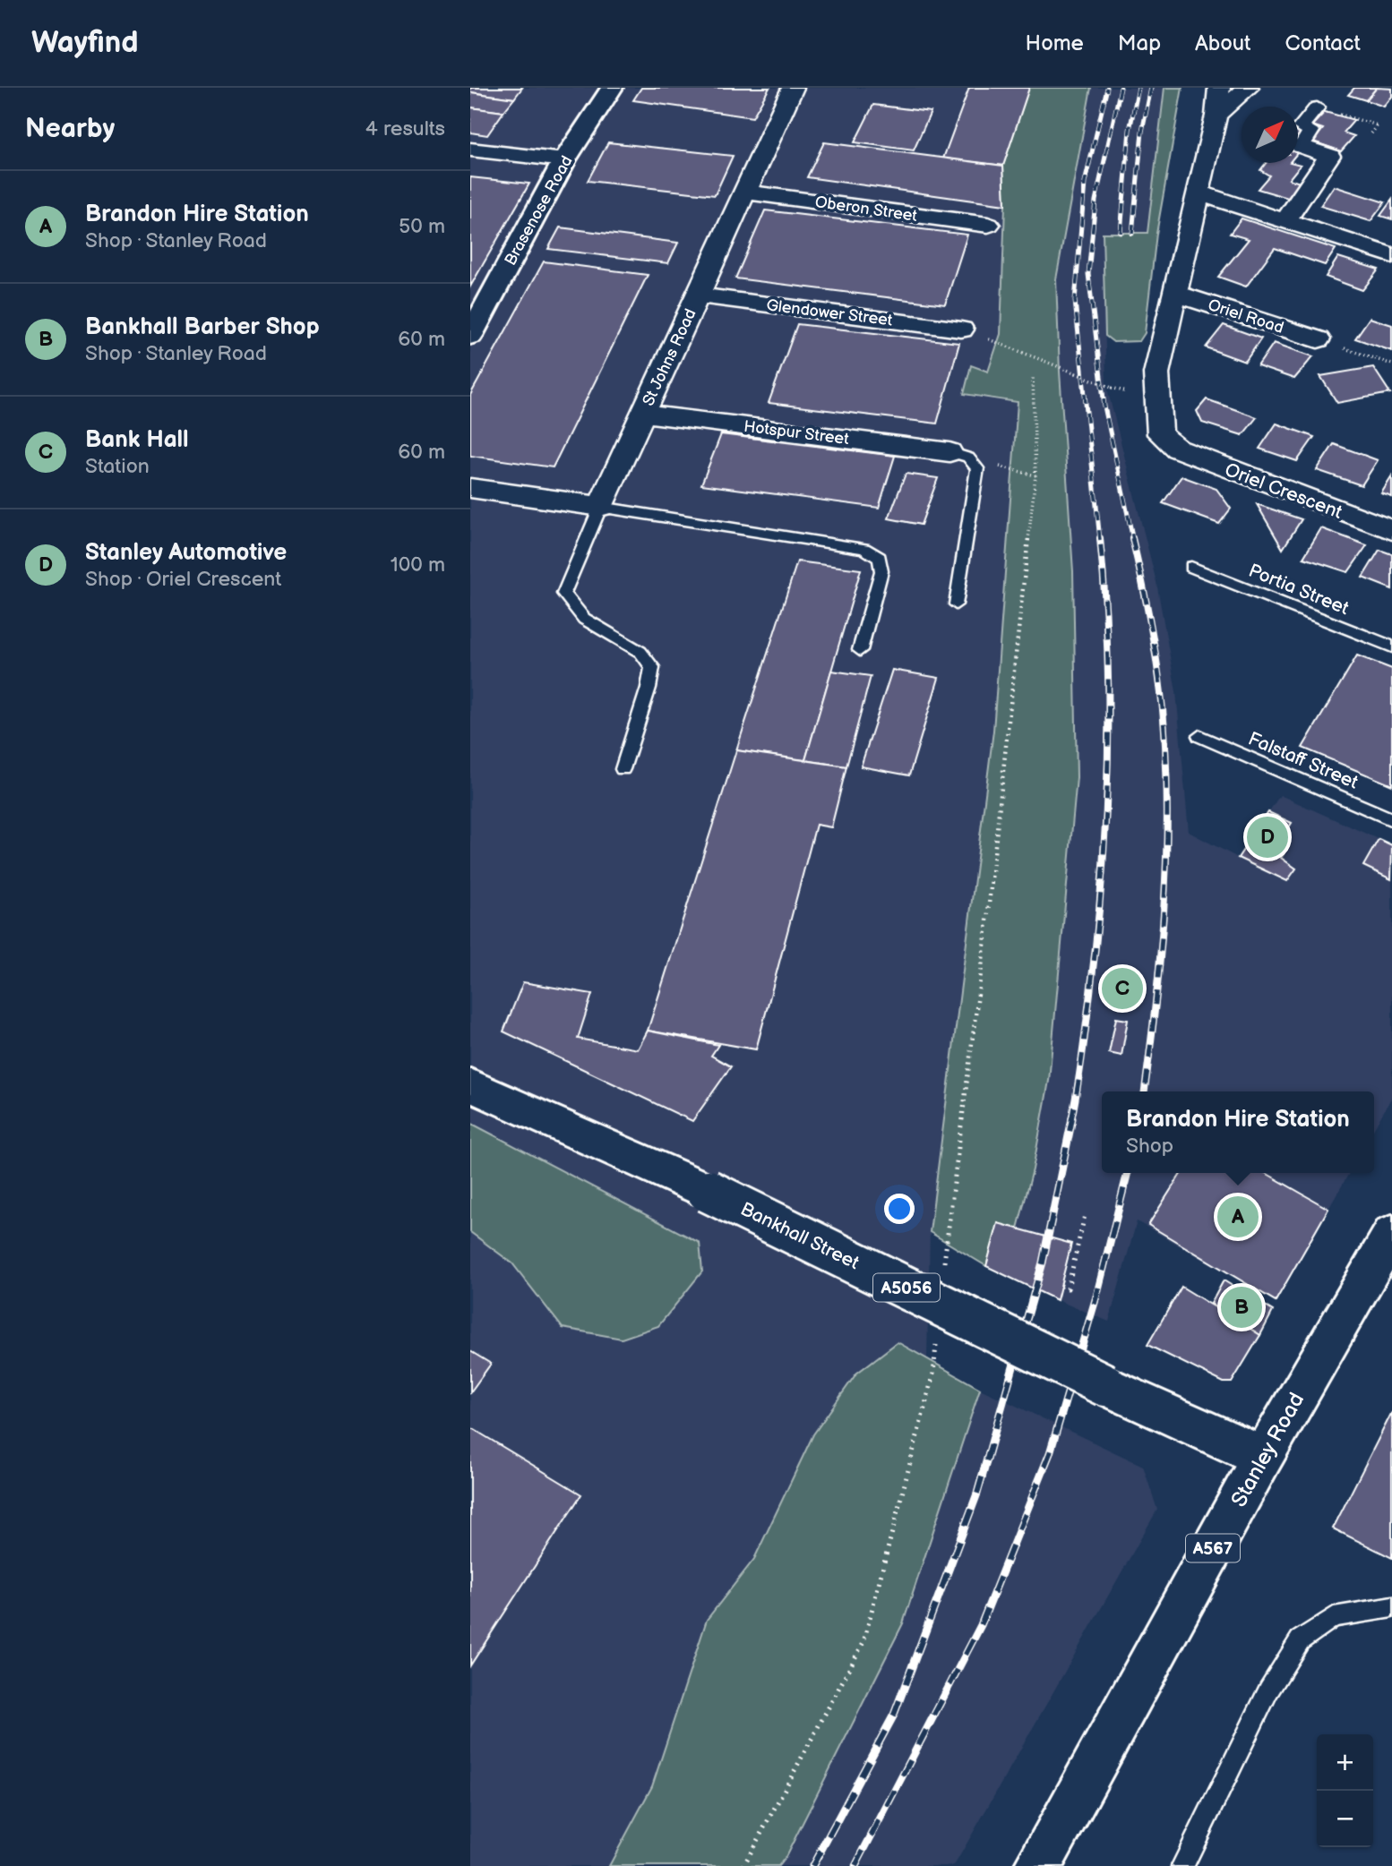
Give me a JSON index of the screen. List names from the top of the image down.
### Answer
{
  "streets": {
    "main road": [
      "Brasenose Road",
      "Bankhall Street",
      "A5056",
      "Stanley Road",
      "A567"
    ],
    "street": [
      "Oberon Street",
      "Glendower Street",
      "Oriel Road",
      "St Johns Road",
      "Hotspur Street",
      "Oriel Crescent"
    ],
    "lane": ["Portia Street", "Falstaff Street"]
  },
  "crossings": [
    ["Oberon Street", "St Johns Road"],
    ["Glendower Street", "St Johns Road"],
    ["Oriel Road", "Oriel Crescent"],
    ["St Johns Road", "Hotspur Street"],
    ["Bankhall Street", "Stanley Road"]
  ],
  "north": "top right",
  "page": {
    "header": "Wayfind",
    "nav": [
      "Home",
      "Map",
      "About",
      "Contact"
    ],
    "heading": ["Nearby", "4 results"],
    "list": [
      {
        "mark": "A",
        "name": "Brandon Hire Station",
        "note": "Shop · Stanley Road",
        "value": "50 m"
      },
      {
        "mark": "B",
        "name": "Bankhall Barber Shop",
        "note": "Shop · Stanley Road",
        "value": "60 m"
      },
      {
        "mark": "C",
        "name": "Bank Hall",
        "note": "Station",
        "value": "60 m"
      },
      {
        "mark": "D",
        "name": "Stanley Automotive",
        "note": "Shop · Oriel Crescent",
        "value": "100 m"
      }
    ],
    "pins": [
      "D",
      "C",
      "A",
      "B"
    ],
    "popup": ["Brandon Hire Station", "Shop"],
    "map_buttons": ["+", "−"]
  }
}
